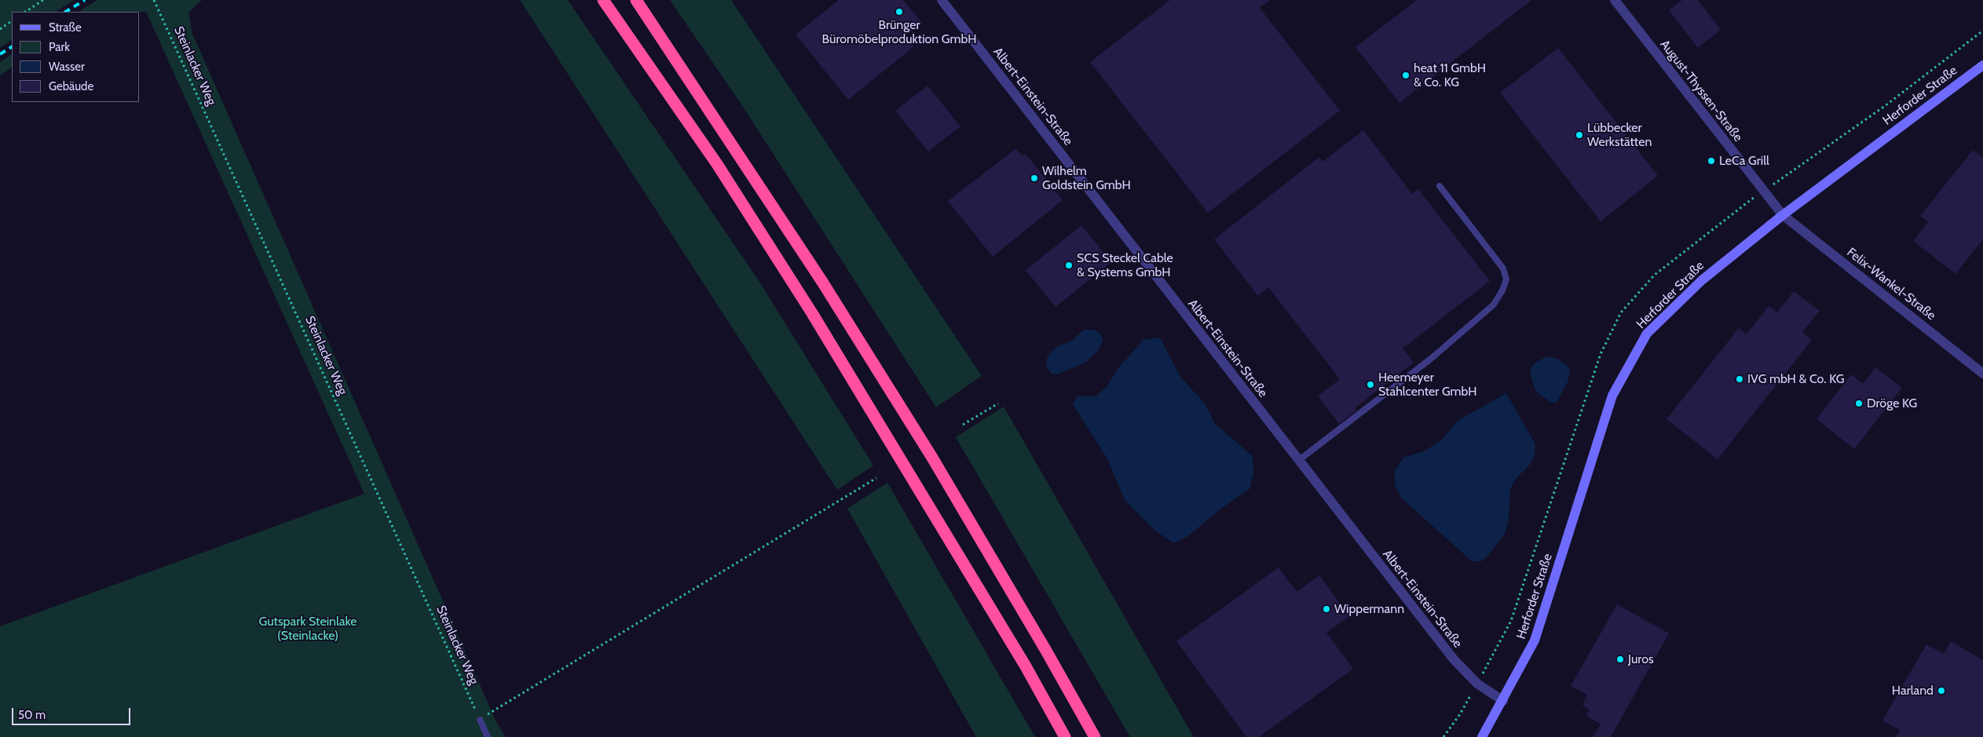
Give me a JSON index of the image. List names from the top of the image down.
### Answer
{
  "streets": {
    "street": [
      "August-Thyssen-Straße",
      "Herforder Straße",
      "Albert-Einstein-Straße",
      "Felix-Wankel-Straße"
    ],
    "path": ["Steinlacker Weg"]
  },
  "crossings": [
    ["August-Thyssen-Straße", "Herforder Straße"],
    ["August-Thyssen-Straße", "Felix-Wankel-Straße"],
    ["Herforder Straße", "Albert-Einstein-Straße"],
    ["Herforder Straße", "Felix-Wankel-Straße"]
  ],
  "parks": ["Gutspark Steinlake (Steinlacke)"],
  "places": [
    "Brünger Büromöbelproduktion GmbH",
    "heat 11 GmbH & Co. KG",
    "Lübbecker Werkstätten",
    "LeCa Grill",
    "Wilhelm Goldstein GmbH",
    "SCS Steckel Cable & Systems GmbH",
    "IVG mbH & Co. KG",
    "Heemeyer Stahlcenter GmbH",
    "Dröge KG",
    "Wippermann",
    "Juros",
    "Harland"
  ],
  "legend": [
    "Straße",
    "Park",
    "Wasser",
    "Gebäude"
  ],
  "scale_bar": "50 m"
}
